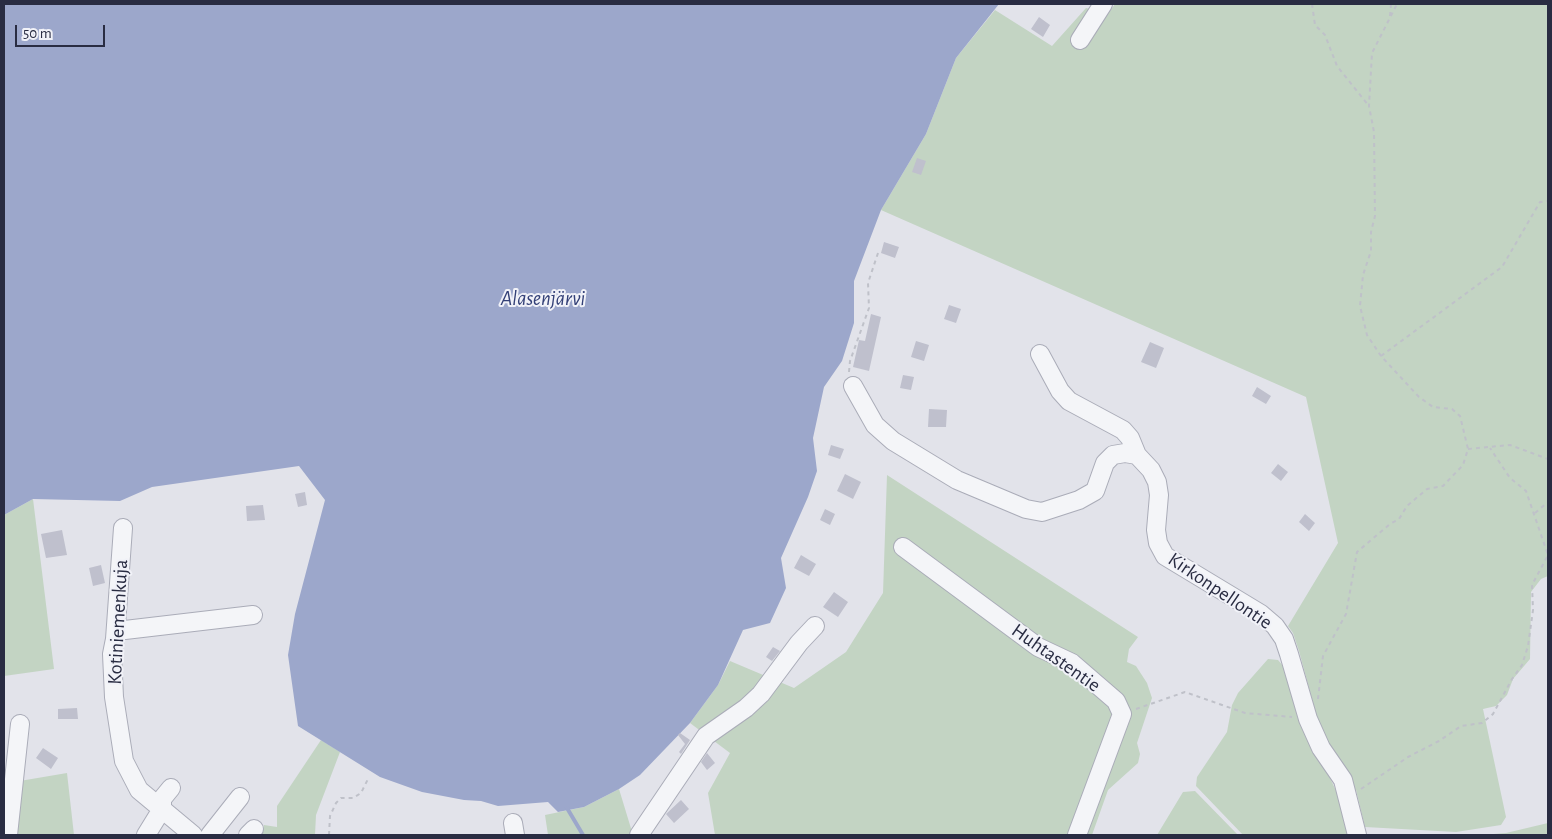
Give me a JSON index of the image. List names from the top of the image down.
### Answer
{
  "streets": {
    "street": ["Kirkonpellontie", "Kotiniemenkuja", "Huhtastentie"]
  },
  "water": ["Alasenjärvi"],
  "scale_bar": "50 m"
}
